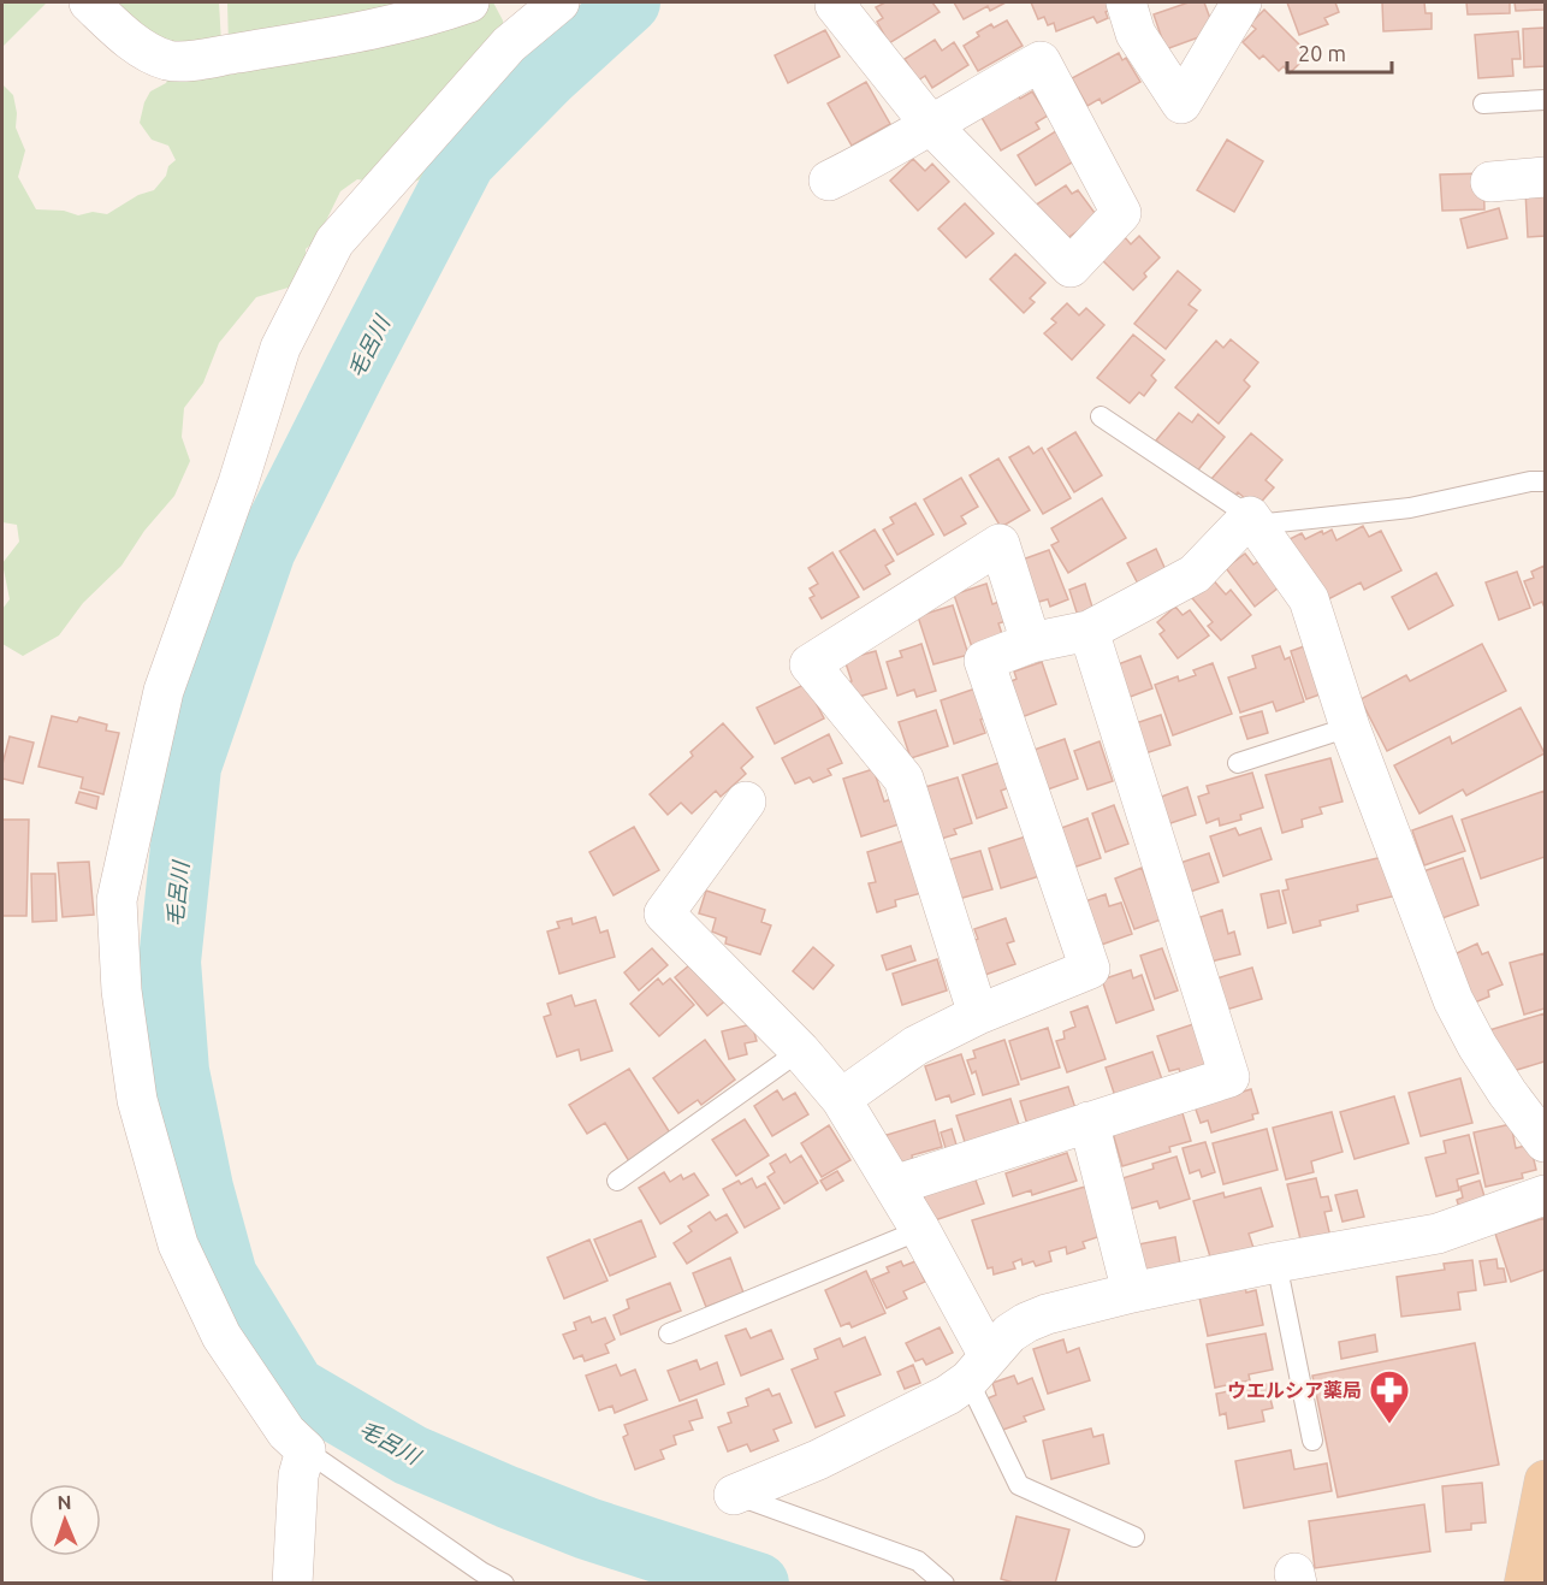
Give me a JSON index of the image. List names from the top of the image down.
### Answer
{
  "water": ["毛呂川"],
  "places": {
    "pharmacy": ["ウエルシア薬局"]
  },
  "scale_bar": "20 m",
  "north": "top"
}
